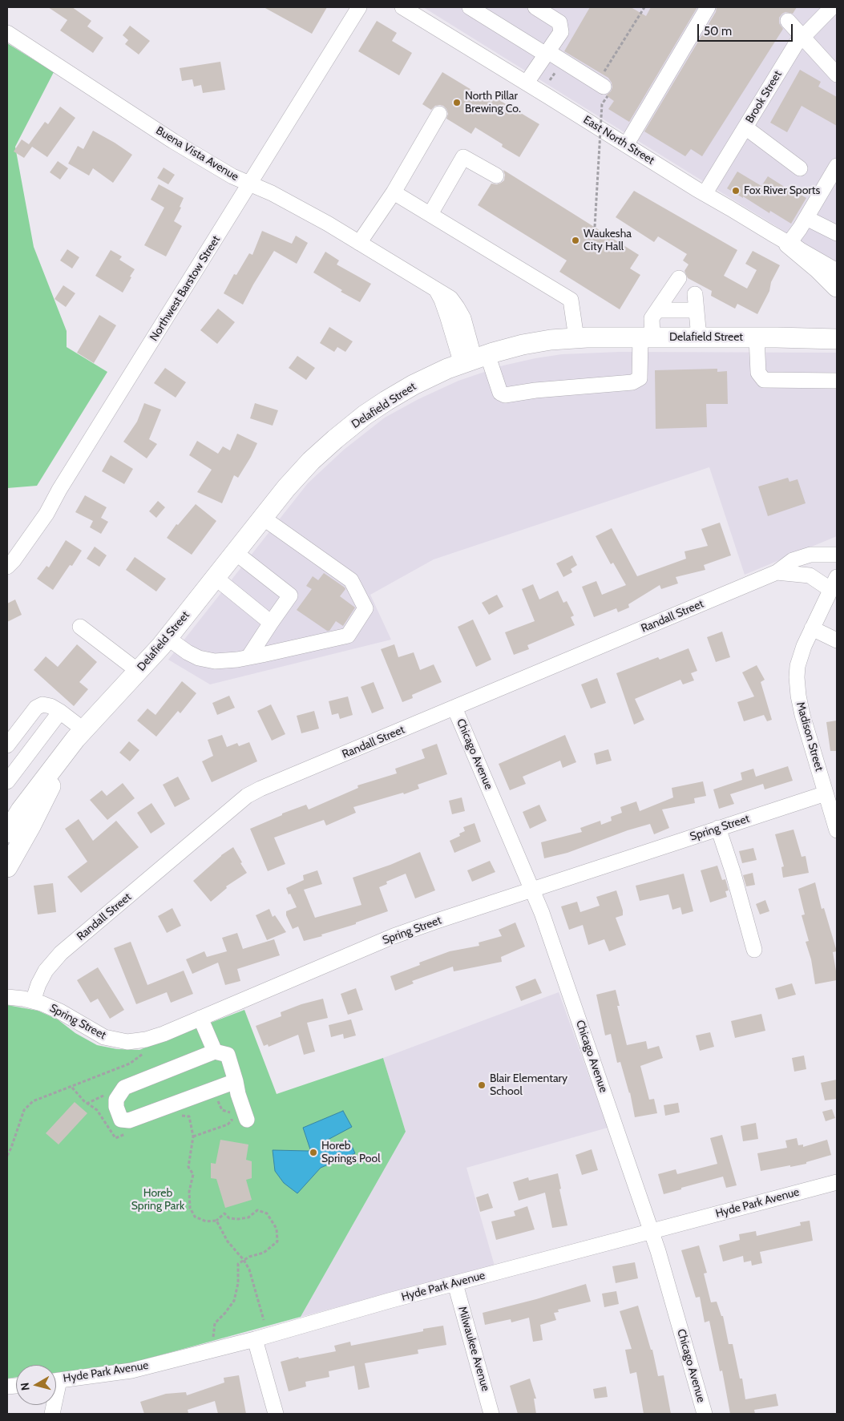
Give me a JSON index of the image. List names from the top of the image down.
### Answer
{
  "streets": {
    "main road": ["Delafield Street"],
    "street": [
      "Brook Street",
      "East North Street",
      "Buena Vista Avenue",
      "Northwest Barstow Street",
      "Randall Street",
      "Madison Street",
      "Chicago Avenue",
      "Spring Street",
      "Hyde Park Avenue",
      "Milwaukee Avenue"
    ]
  },
  "crossings": [
    ["Brook Street", "East North Street"],
    ["Buena Vista Avenue", "Northwest Barstow Street"],
    ["Buena Vista Avenue", "Delafield Street"],
    ["Randall Street", "Madison Street"],
    ["Randall Street", "Chicago Avenue"],
    ["Randall Street", "Spring Street"],
    ["Madison Street", "Spring Street"],
    ["Chicago Avenue", "Spring Street"],
    ["Chicago Avenue", "Hyde Park Avenue"],
    ["Hyde Park Avenue", "Milwaukee Avenue"]
  ],
  "parks": ["Horeb Spring Park"],
  "places": [
    "North Pillar Brewing Co.",
    "Fox River Sports",
    "Waukesha City Hall",
    "Blair Elementary School",
    "Horeb Springs Pool"
  ],
  "scale_bar": "50 m",
  "north": "left"
}
